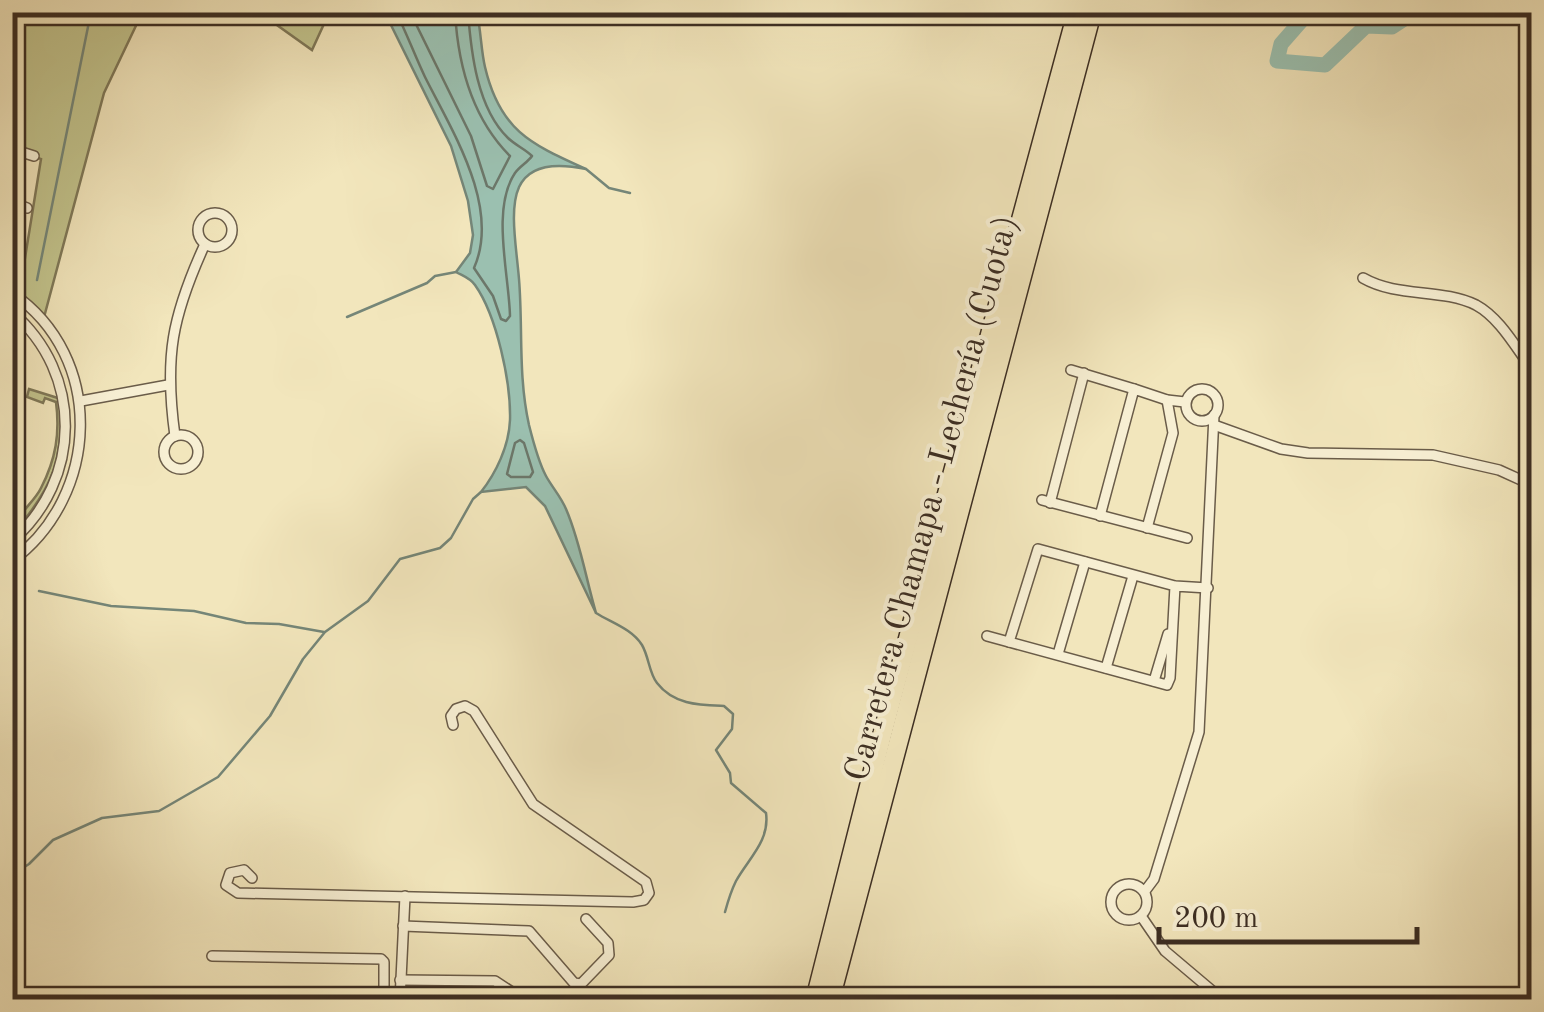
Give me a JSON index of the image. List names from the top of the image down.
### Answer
{
  "streets": {
    "highway": ["Carretera Chamapa - Lechería (Cuota)"]
  },
  "scale_bar": "200 m"
}
